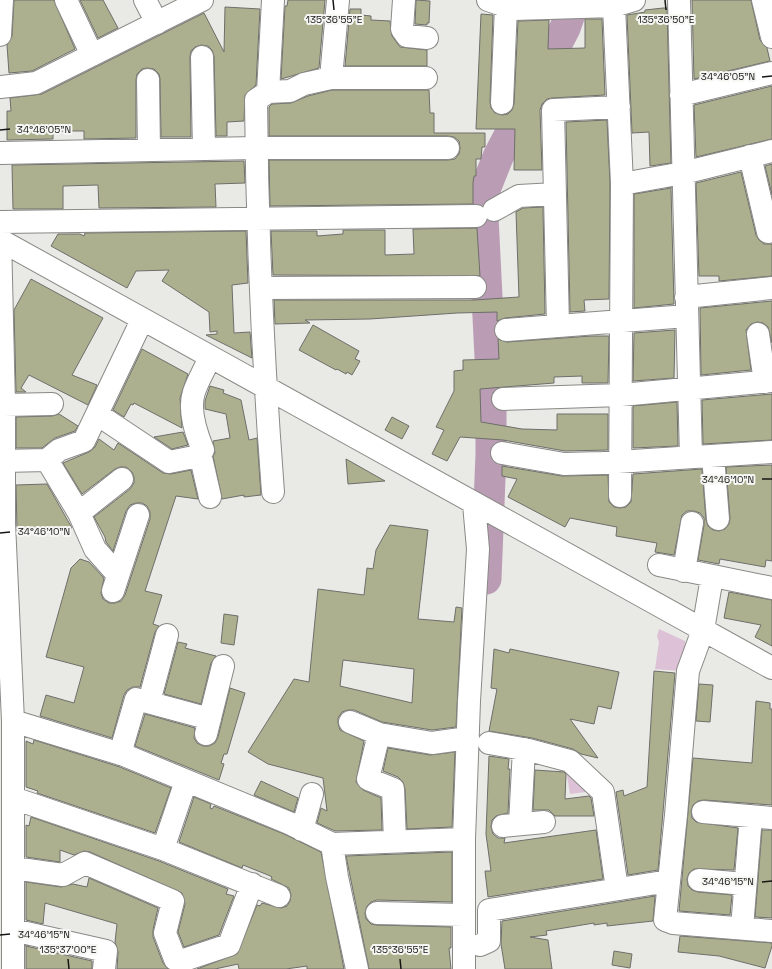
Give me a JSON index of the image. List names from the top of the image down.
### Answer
{
  "coordinates": [
    "135°36'55\"E",
    "135°36'50\"E",
    "34°46'05\"N",
    "34°46'10\"N",
    "34°46'15\"N",
    "135°37'00\"E"
  ]
}
